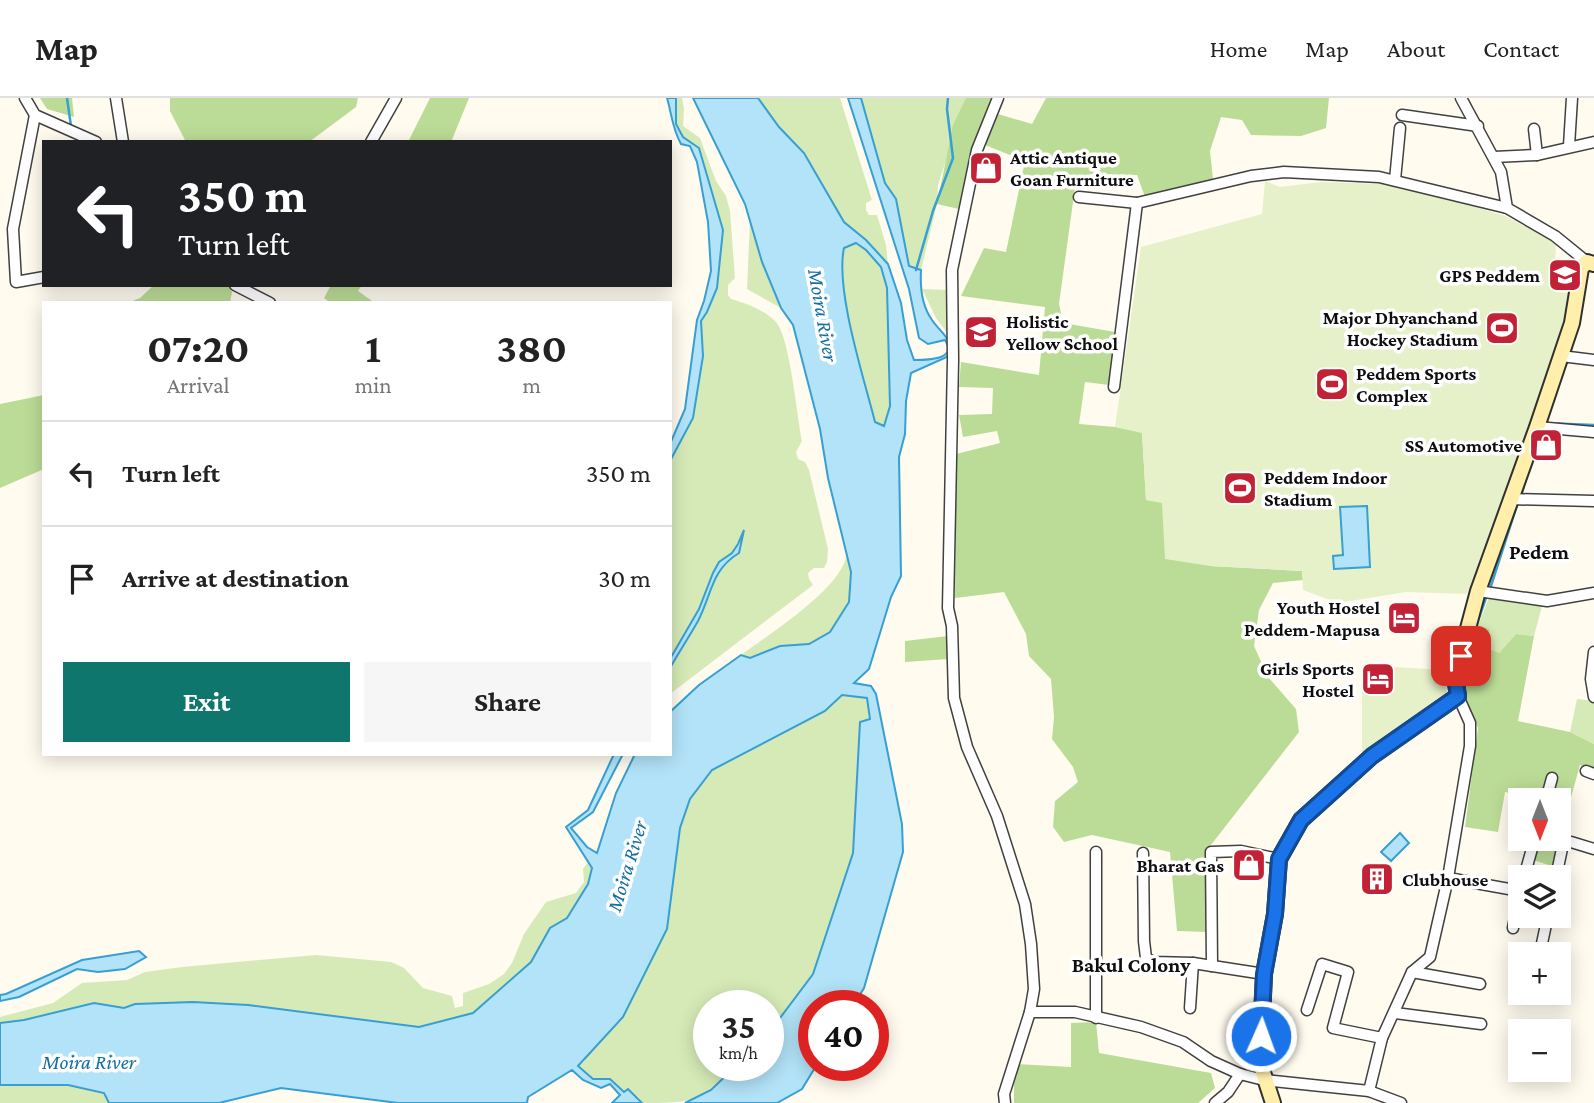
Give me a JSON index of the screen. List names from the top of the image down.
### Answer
{
  "districts": ["Pedem", "Bakul Colony"],
  "water": ["Moira River"],
  "places": {
    "shop": ["Attic Antique Goan Furniture", "SS Automotive", "Bharat Gas"],
    "school or university": ["GPS Peddem", "Holistic Yellow School"],
    "sports": ["Major Dhyanchand Hockey Stadium", "Peddem Sports Complex", "Peddem Indoor Stadium"],
    "hotel": ["Youth Hostel Peddem-Mapusa", "Girls Sports Hostel"],
    "building": ["Clubhouse"]
  },
  "north": "bottom",
  "page": {
    "header": "Map",
    "nav": [
      "Home",
      "Map",
      "About",
      "Contact"
    ],
    "turn": ["350 m", "Turn left"],
    "eta": [
      "07:20",
      "Arrival",
      "1",
      "min",
      "380",
      "m"
    ],
    "list": [
      {
        "name": "Turn left",
        "value": "350 m"
      },
      {
        "name": "Arrive at destination",
        "value": "30 m"
      }
    ],
    "buttons": ["Exit", "Share"],
    "map_buttons": ["+", "−"],
    "speed": "35 km/h",
    "limit": "40"
  }
}
